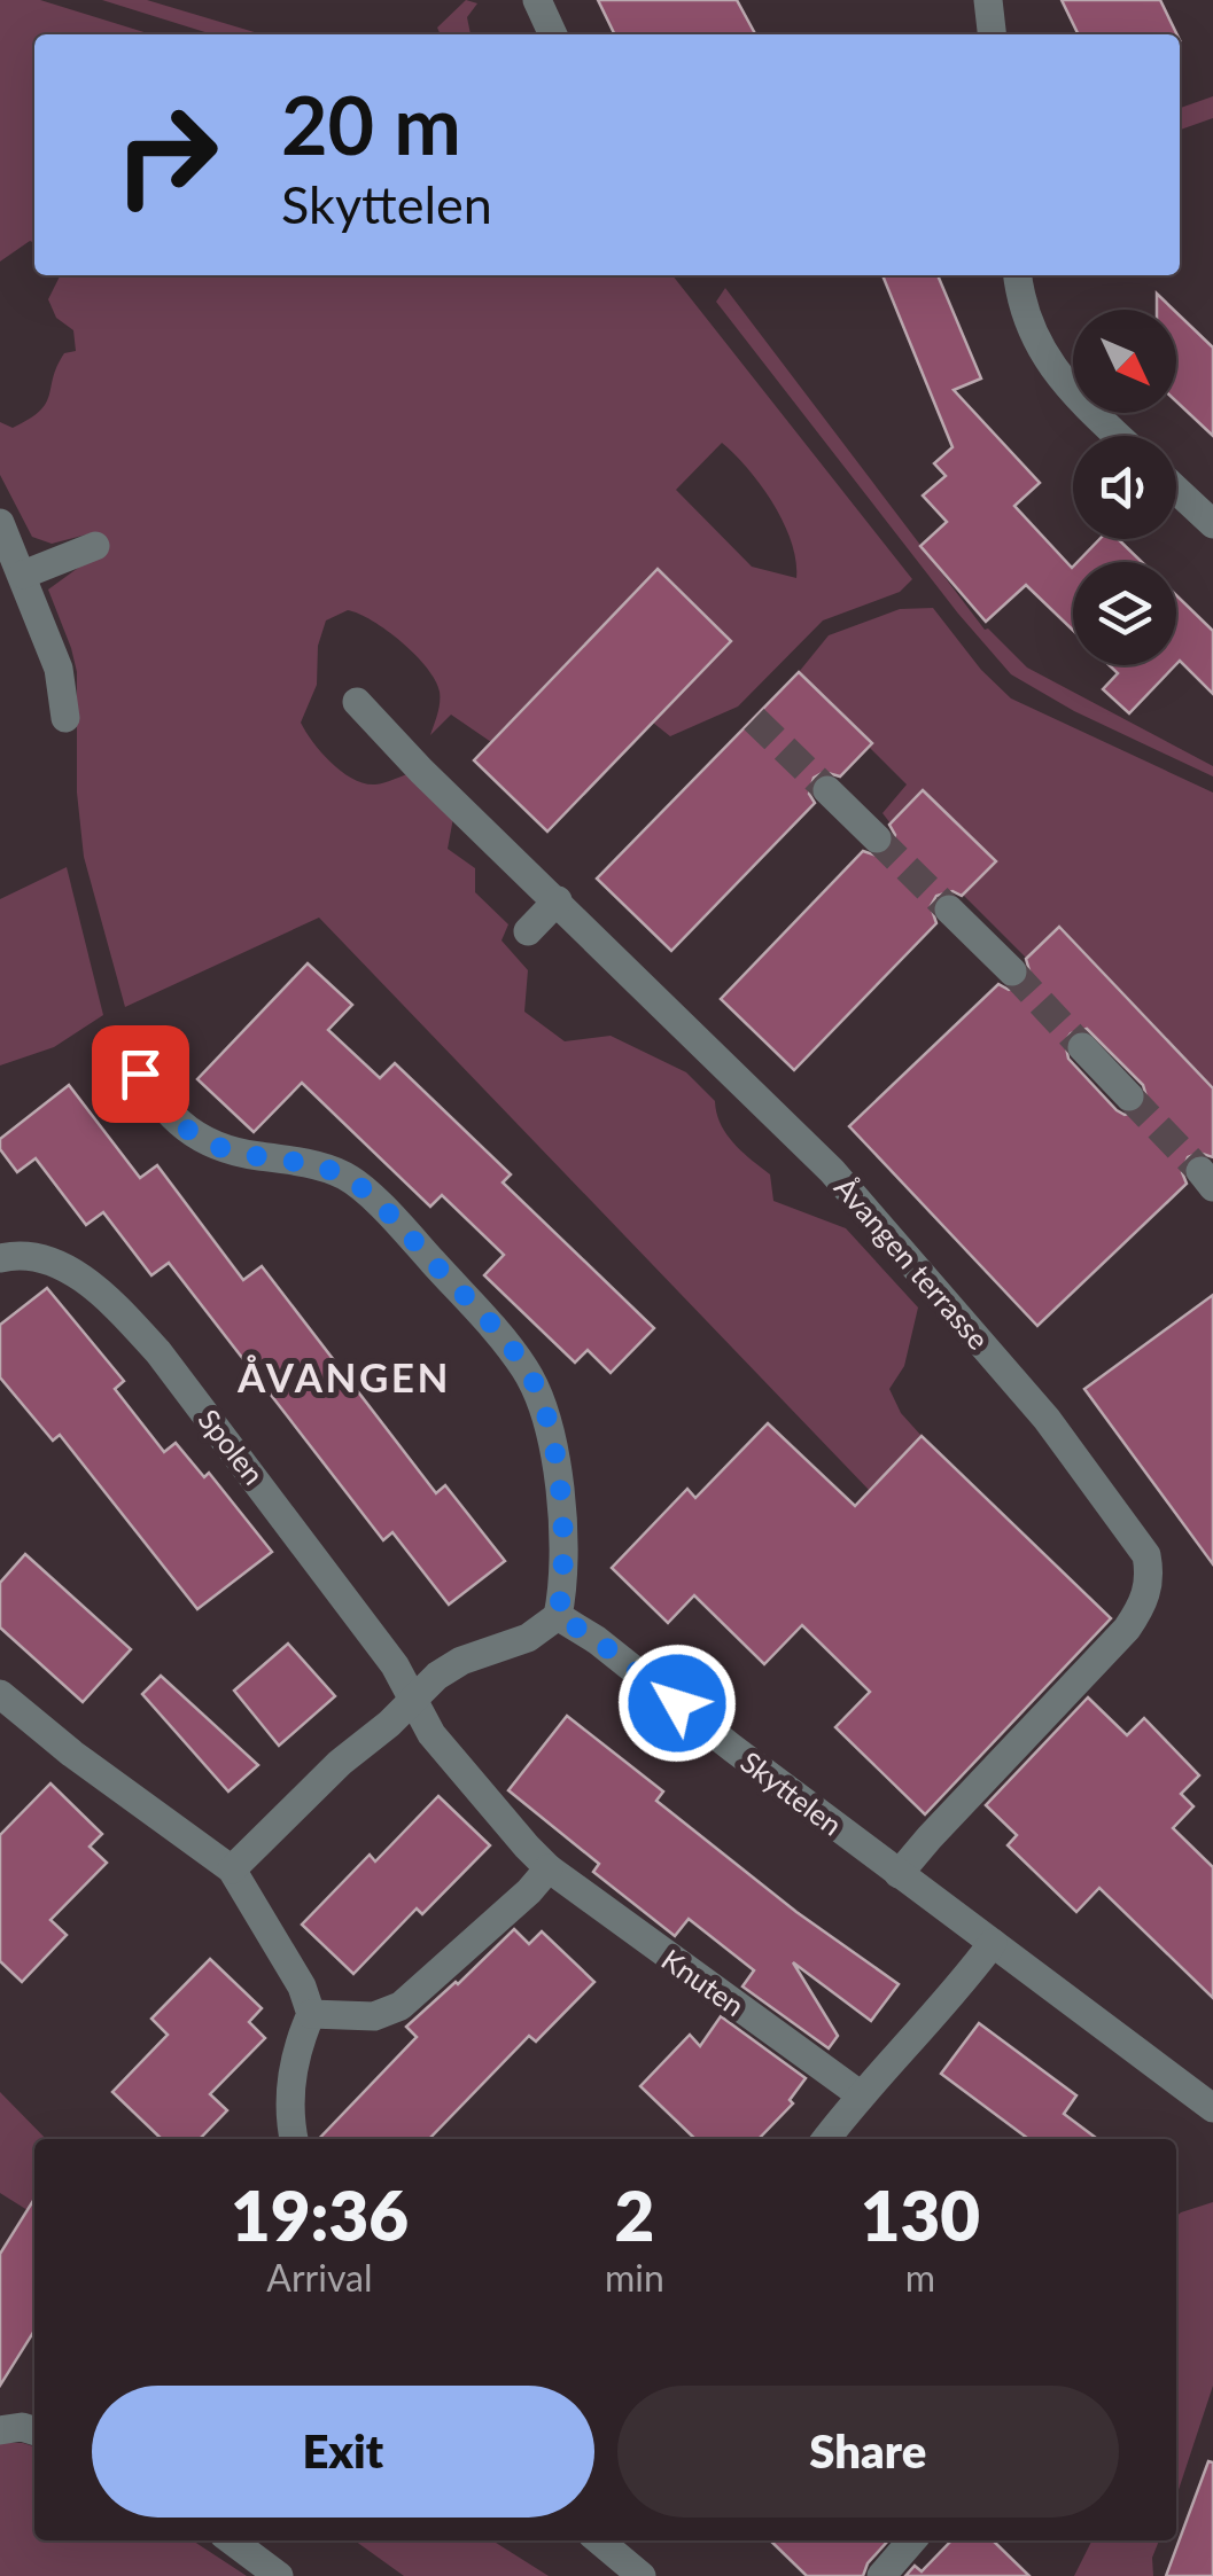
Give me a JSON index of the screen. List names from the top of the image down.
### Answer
{
  "streets": {
    "street": [
      "Åvangen terrasse",
      "Spolen",
      "Skyttelen",
      "Knuten"
    ]
  },
  "crossings": [
    ["Åvangen terrasse", "Skyttelen"],
    ["Spolen", "Knuten"]
  ],
  "districts": ["ÅVANGEN"],
  "north": "bottom right",
  "page": {
    "turn": ["20 m", "Skyttelen"],
    "eta": [
      "19:36",
      "Arrival",
      "2",
      "min",
      "130",
      "m"
    ],
    "buttons": ["Exit", "Share"]
  }
}
